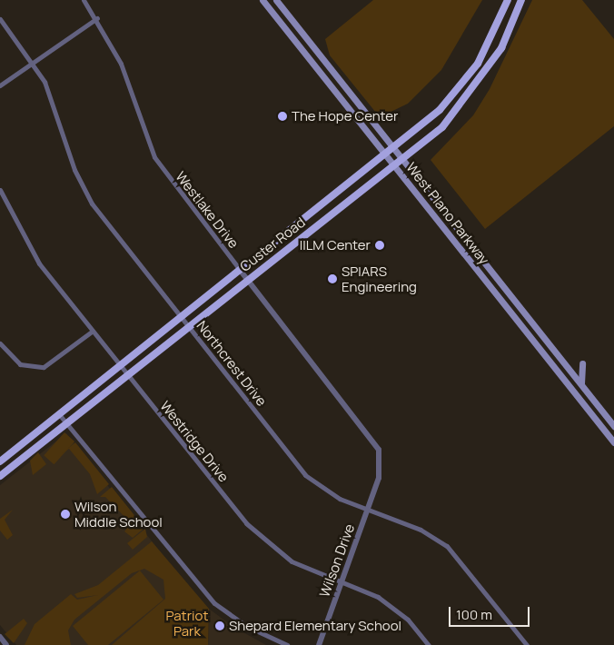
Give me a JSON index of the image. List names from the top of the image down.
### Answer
{
  "streets": {
    "main road": ["West Plano Parkway", "Custer Road"],
    "street": [
      "Westlake Drive",
      "Northcrest Drive",
      "Westridge Drive",
      "Wilson Drive"
    ]
  },
  "crossings": [
    ["Westlake Drive", "Custer Road"],
    ["Westlake Drive", "Northcrest Drive"],
    ["Westlake Drive", "Wilson Drive"],
    ["West Plano Parkway", "Custer Road"],
    ["Custer Road", "Northcrest Drive"],
    ["Custer Road", "Westridge Drive"],
    ["Northcrest Drive", "Wilson Drive"],
    ["Westridge Drive", "Wilson Drive"]
  ],
  "parks": ["Patriot Park"],
  "places": [
    "The Hope Center",
    "IILM Center",
    "SPIARS Engineering",
    "Wilson Middle School",
    "Shepard Elementary School"
  ],
  "scale_bar": "100 m"
}
